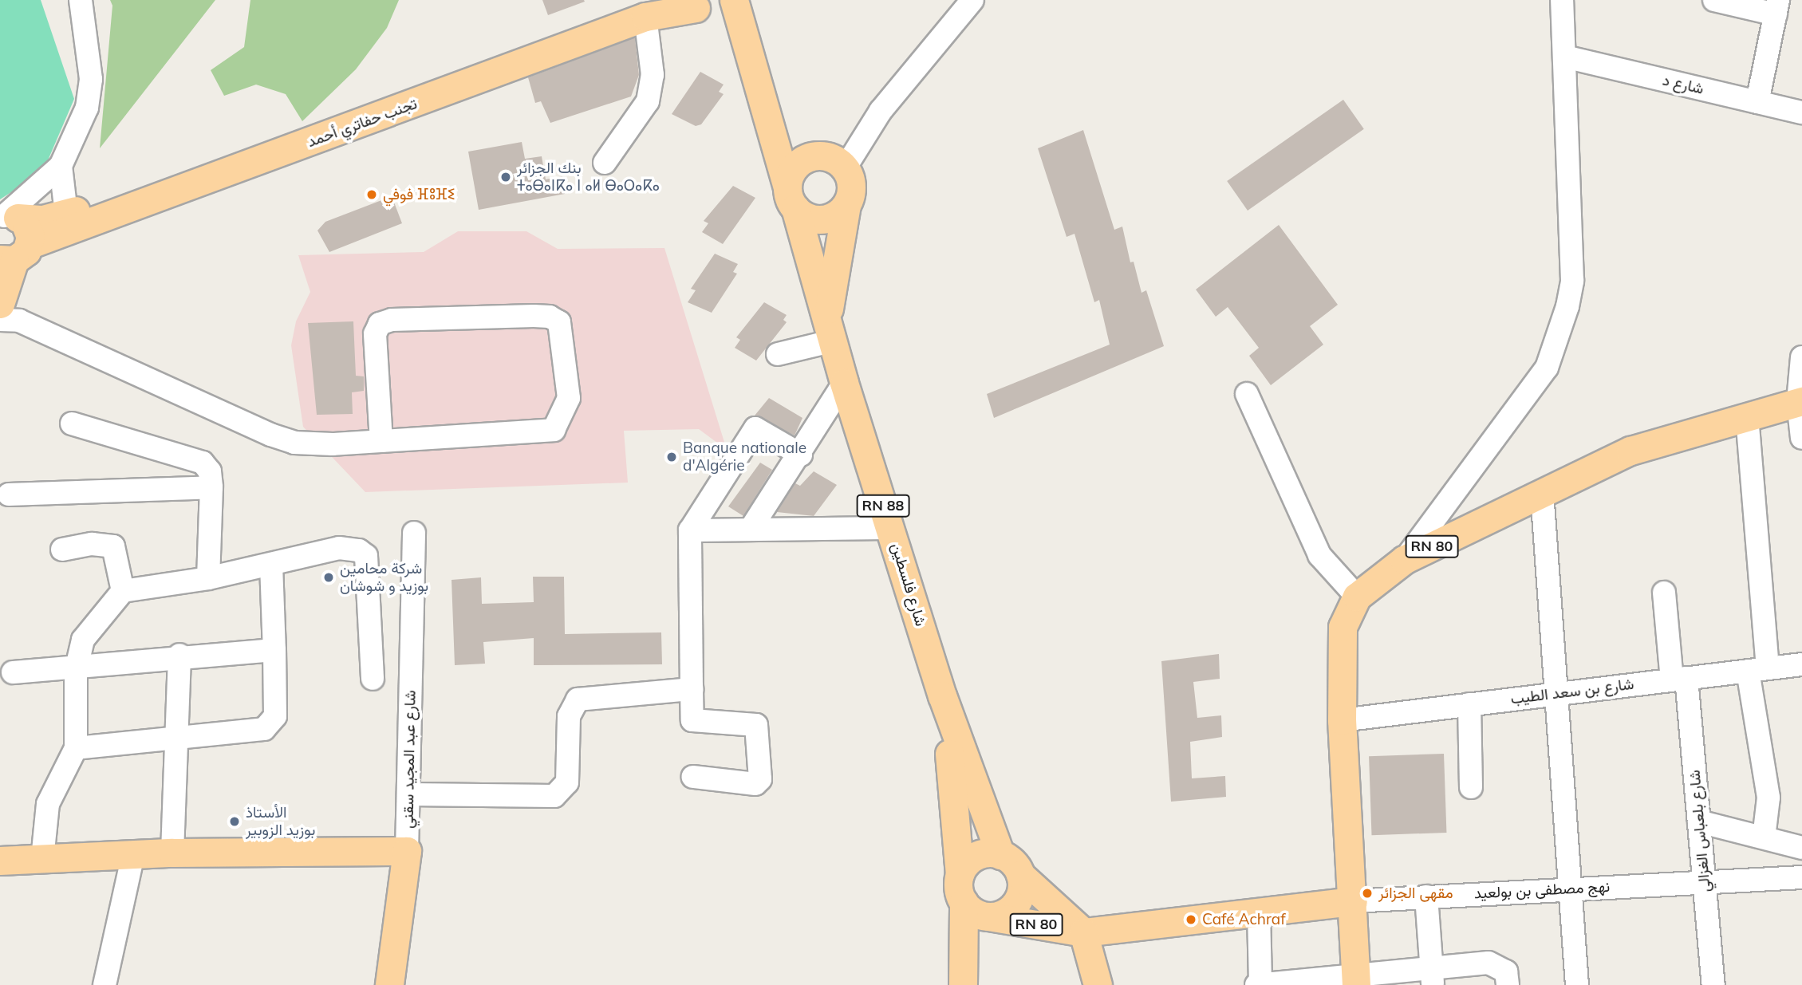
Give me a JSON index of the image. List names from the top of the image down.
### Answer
{
  "streets": {
    "main road": [
      "تجنب حفاتري أحمد",
      "RN 88",
      "RN 80",
      "شارع فلسطين",
      "شارع عبد المجيد سقني",
      "نهج مصطفى بن بولعيد"
    ],
    "street": ["شارع د", "شارع بن سعد الطيب", "شارع بلعباس الغزالي"]
  },
  "crossings": [
    ["تجنب حفاتري أحمد", "RN 88"],
    ["RN 88", "شارع فلسطين"],
    ["RN 80", "شارع فلسطين"],
    ["RN 80", "شارع بن سعد الطيب"],
    ["RN 80", "نهج مصطفى بن بولعيد"],
    ["شارع فلسطين", "نهج مصطفى بن بولعيد"],
    ["شارع بن سعد الطيب", "شارع بلعباس الغزالي"],
    ["شارع بلعباس الغزالي", "نهج مصطفى بن بولعيد"]
  ],
  "places": [
    "بنك الجزائر ⵜⴰⴱⴰⵏⴽⴰ ⵏ ⴰⵍ ⴱⴰⵔⴰⴽⴰ",
    "فوفي ⴼⵓⴼⵉ",
    "Banque nationale d'Algérie",
    "شركة محامين بوزيد و شوشان",
    "الأستاذ بوزيد الزوبير",
    "مقهى الجزائر",
    "Café Achraf"
  ]
}
